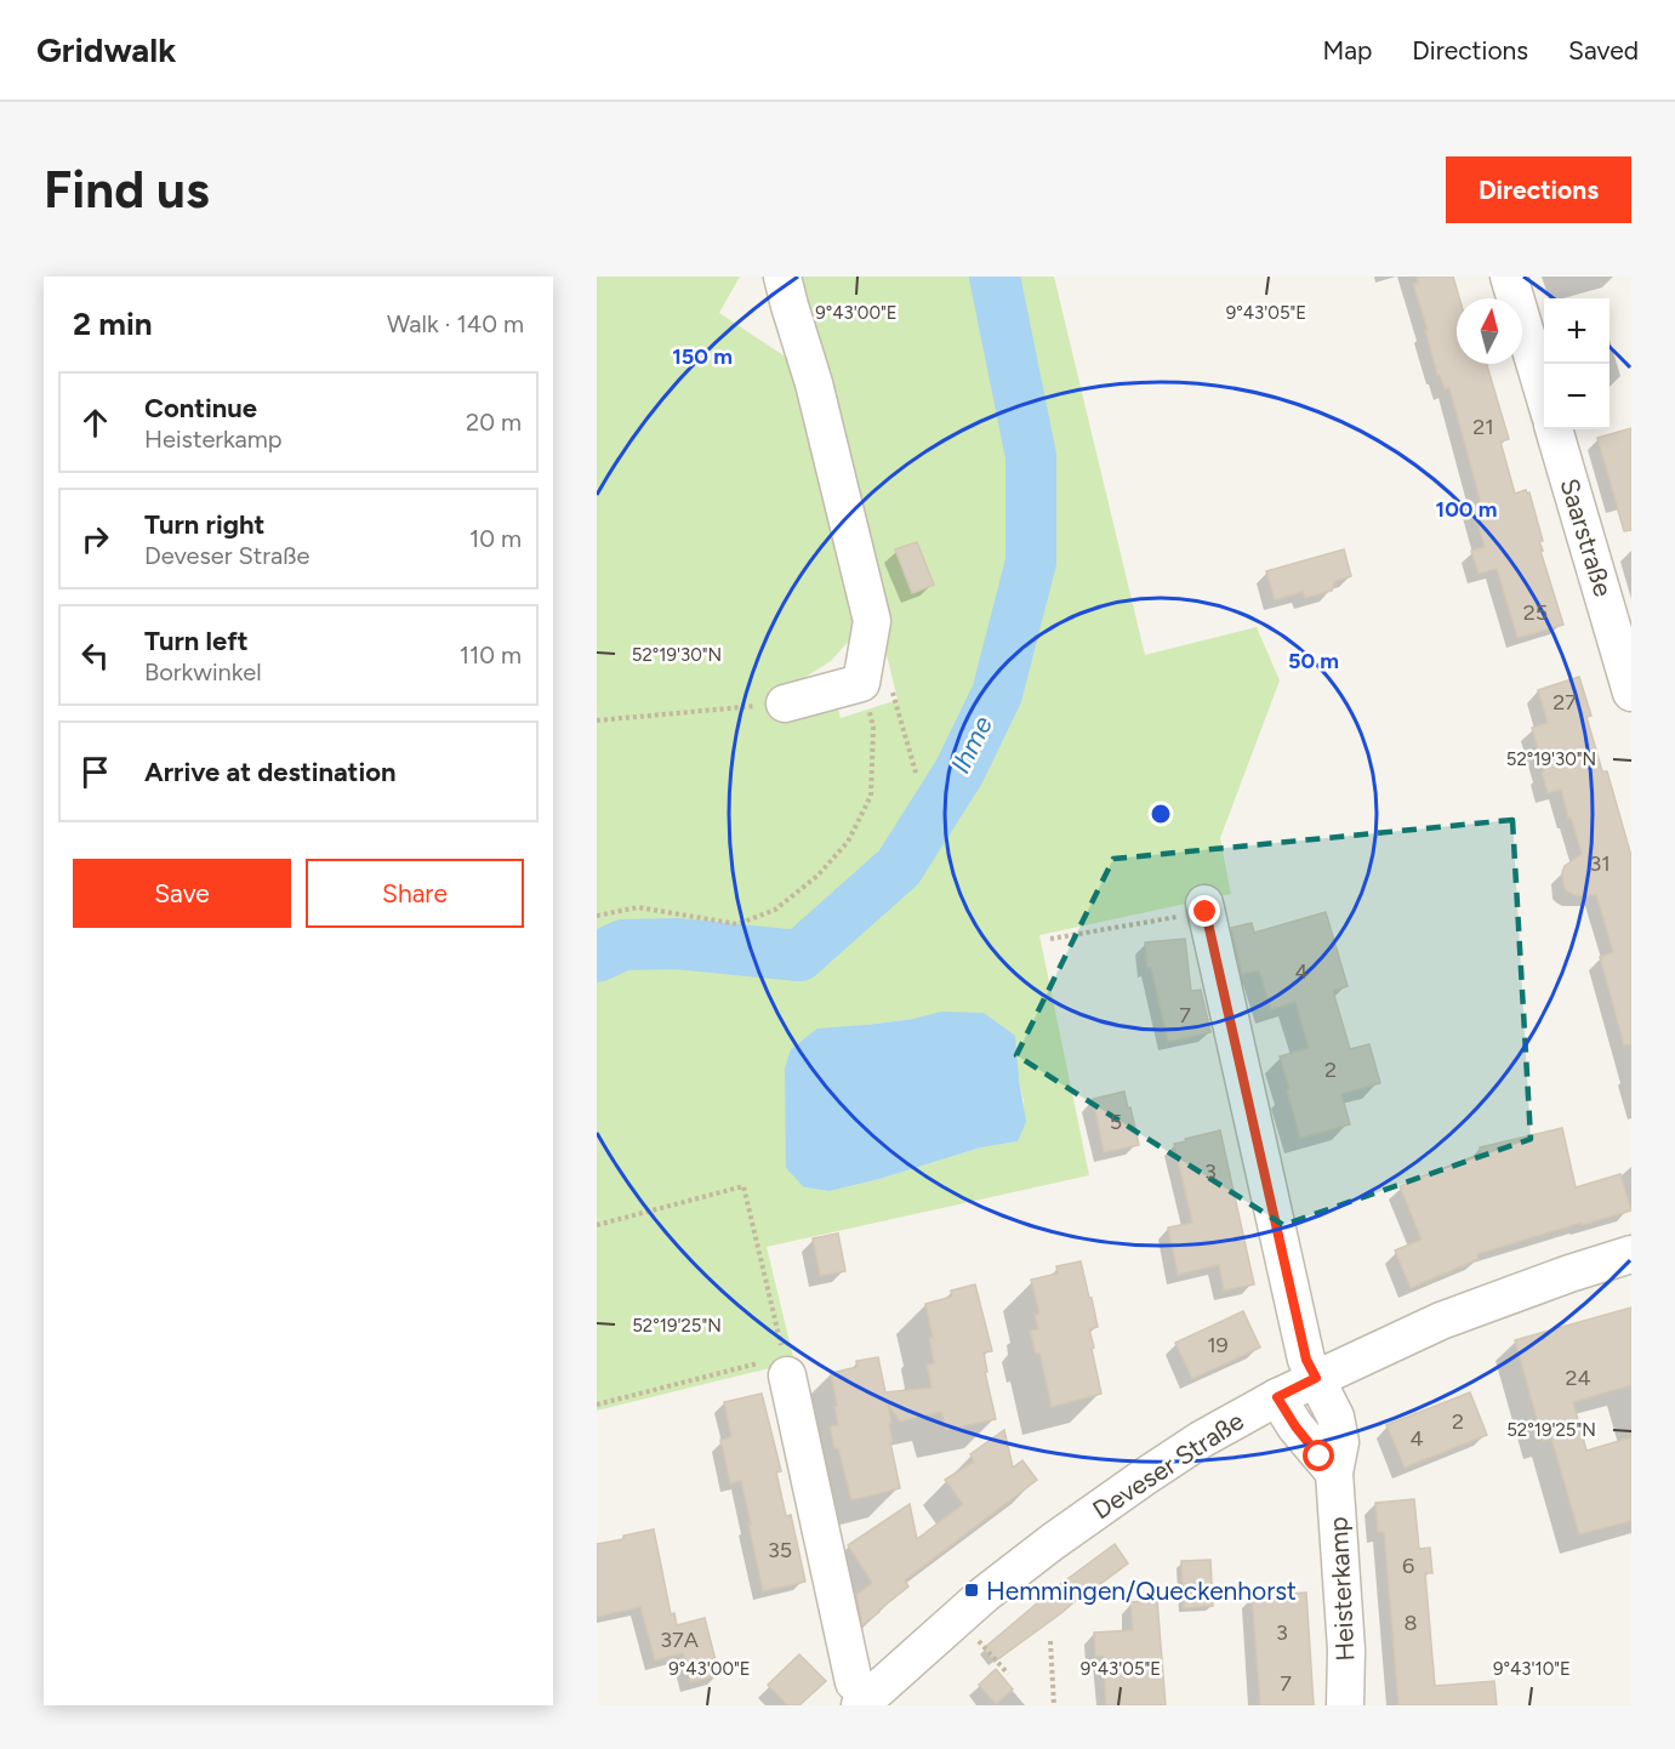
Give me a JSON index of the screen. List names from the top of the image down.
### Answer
{
  "streets": {
    "street": ["Saarstraße", "Deveser Straße", "Heisterkamp"]
  },
  "crossings": [
    ["Deveser Straße", "Heisterkamp"]
  ],
  "water": ["Ihme"],
  "places": {
    "transit": ["Hemmingen/Queckenhorst"]
  },
  "house_numbers": [
    "21",
    "25",
    "27",
    "31",
    "4",
    "7",
    "2",
    "5",
    "3",
    "19",
    "24",
    "2",
    "4",
    "35",
    "6",
    "8",
    "3",
    "37A",
    "7"
  ],
  "north": "top",
  "page": {
    "header": "Gridwalk",
    "nav": ["Map", "Directions", "Saved"],
    "buttons": [
      "Directions",
      ["Save", "Share"]
    ],
    "title": "Find us",
    "heading": ["2 min", "Walk · 140 m"],
    "map_buttons": ["+", "−"],
    "list": [
      ["Continue", "Heisterkamp", "20 m"],
      ["Turn right", "Deveser Straße", "10 m"],
      ["Turn left", "Borkwinkel", "110 m"],
      "Arrive at destination"
    ]
  },
  "coordinates": [
    "9°43'00\"E",
    "9°43'05\"E",
    "52°19'30\"N",
    "52°19'25\"N",
    "9°43'10\"E"
  ],
  "rings": ["150 m", "100 m", "50 m"]
}
